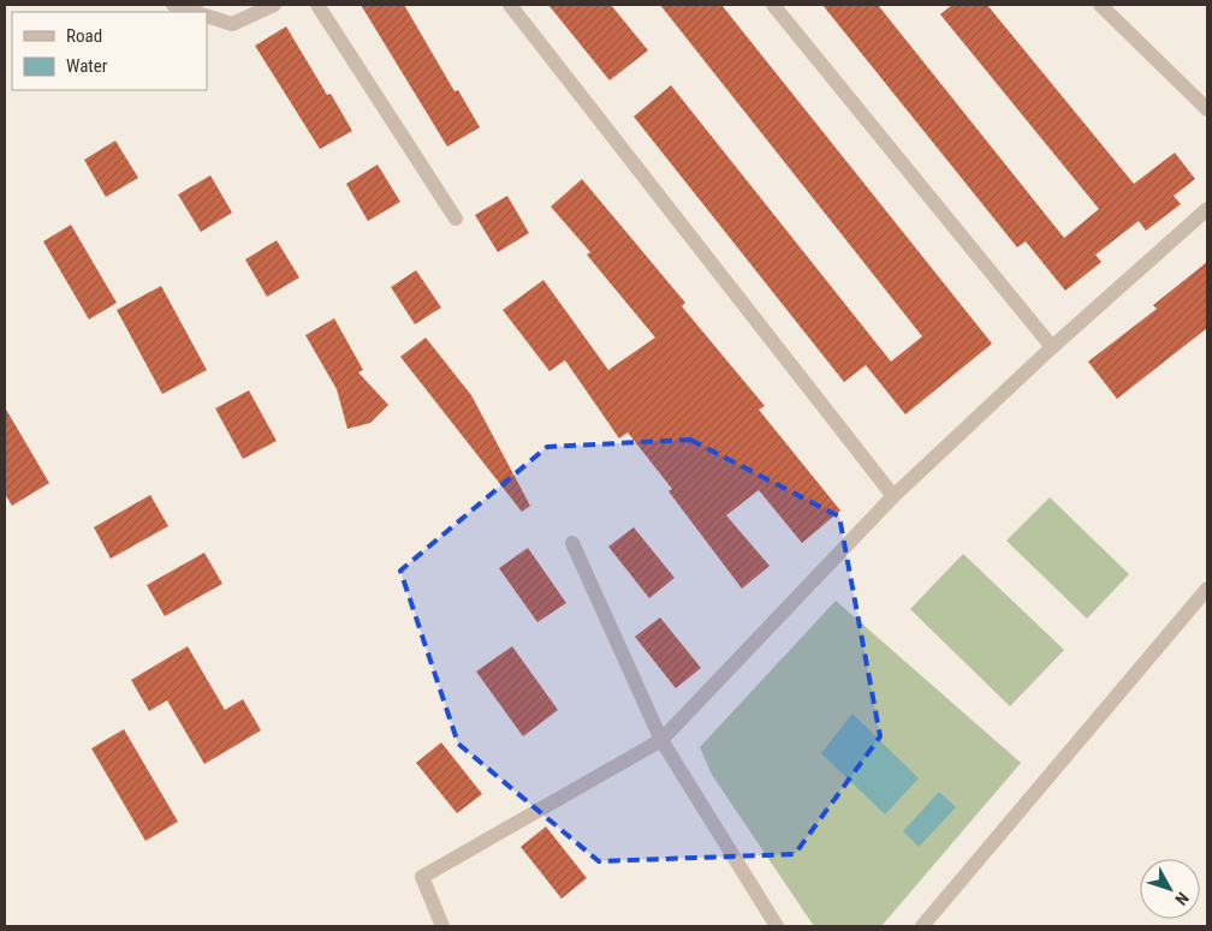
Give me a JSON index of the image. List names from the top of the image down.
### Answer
{
  "legend": ["Road", "Water"],
  "north": "bottom right"
}
